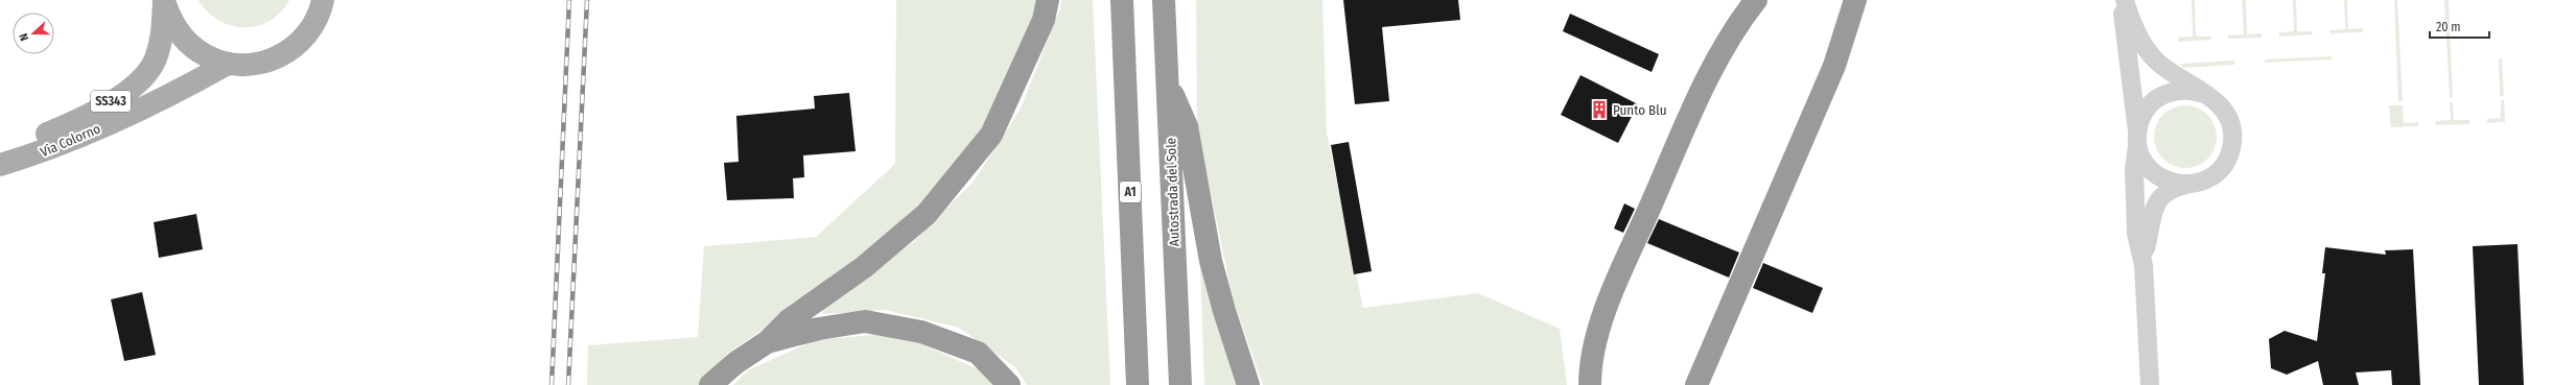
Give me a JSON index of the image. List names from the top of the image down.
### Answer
{
  "streets": {
    "highway": ["A1", "Autostrada del Sole"],
    "main road": ["SS343", "Via Colorno"]
  },
  "places": {
    "building": ["Punto Blu"]
  },
  "scale_bar": "20 m",
  "north": "left"
}
